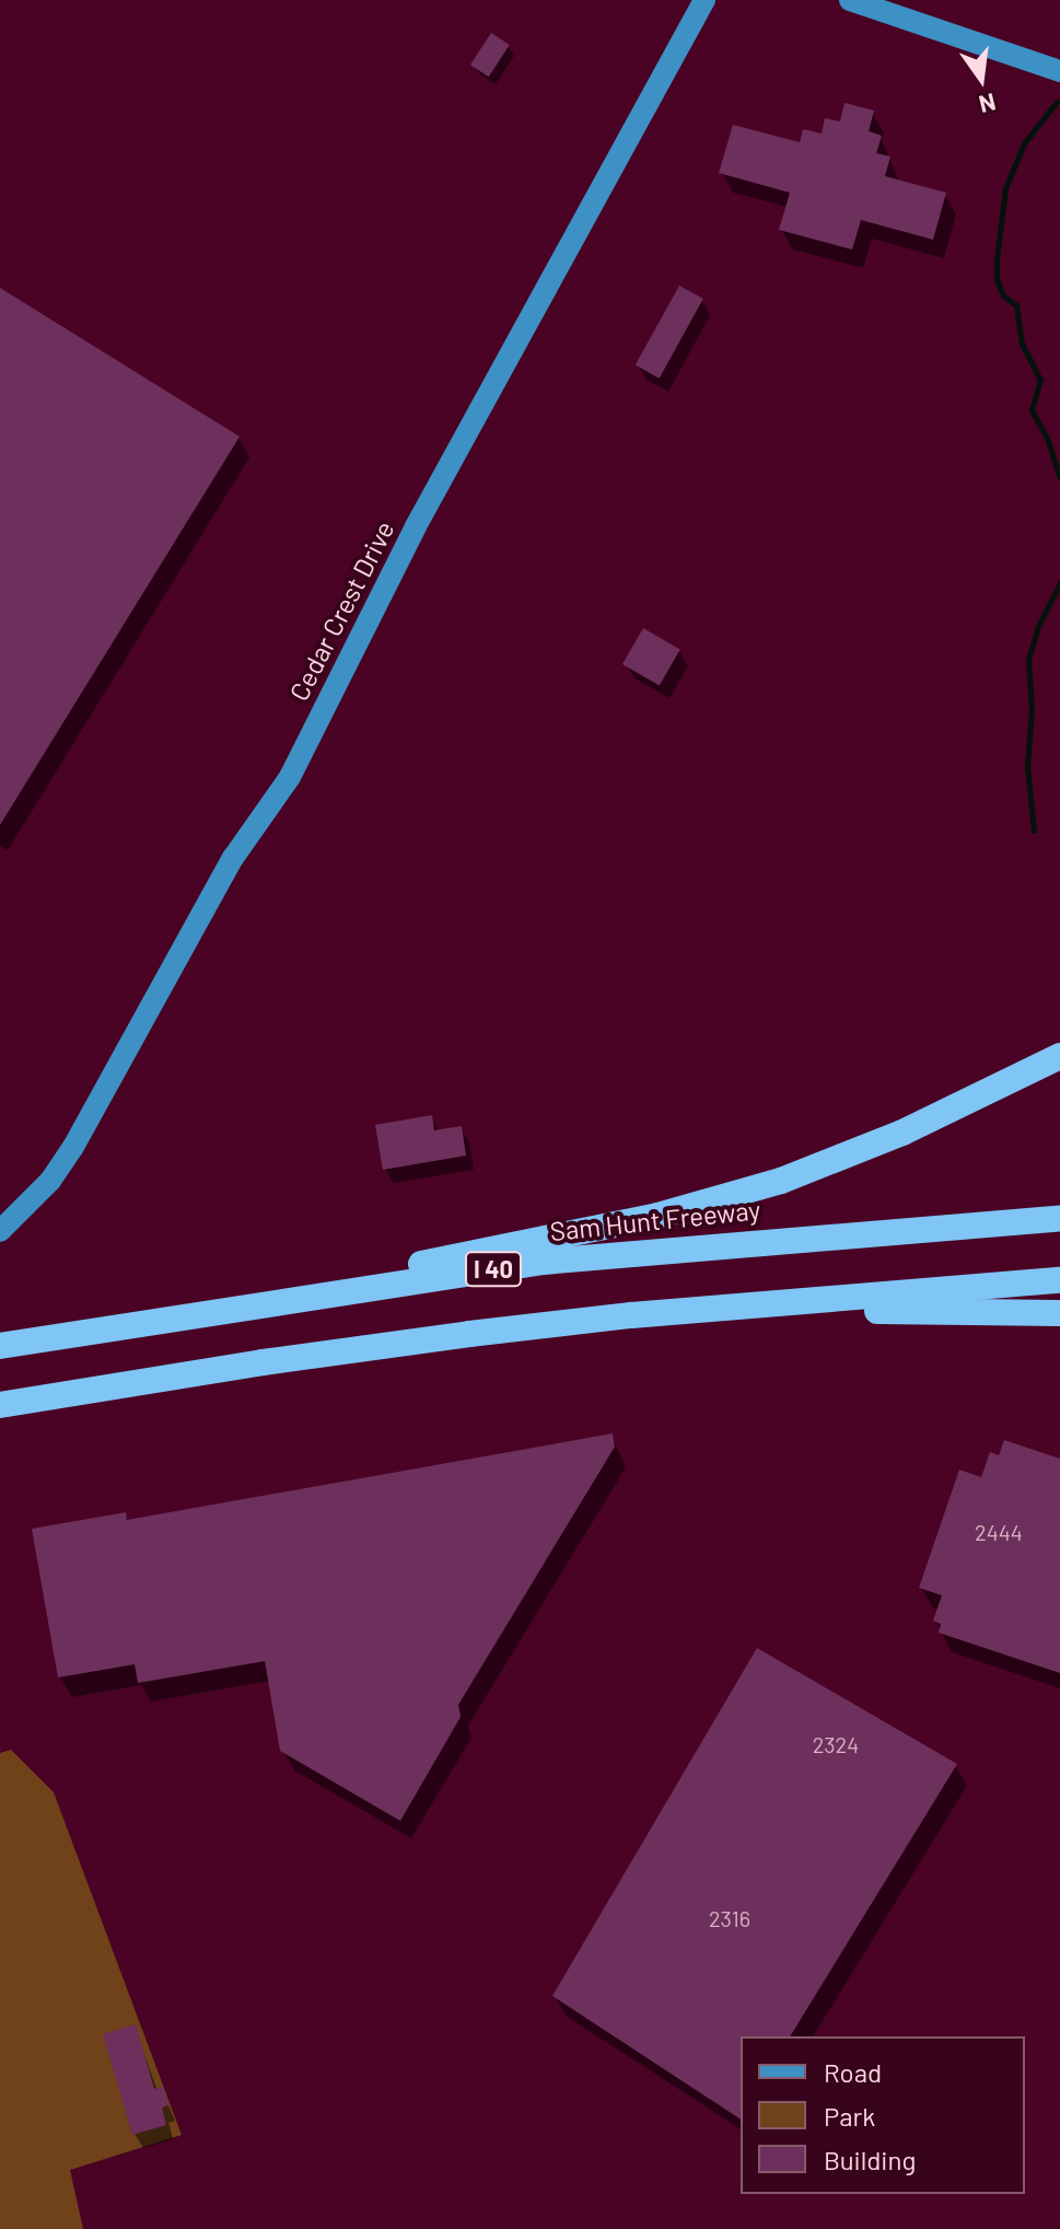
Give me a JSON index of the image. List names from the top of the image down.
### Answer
{
  "streets": {
    "highway": ["Sam Hunt Freeway", "I 40"],
    "street": ["Cedar Crest Drive"]
  },
  "house_numbers": ["2444", "2324", "2316"],
  "legend": ["Road", "Park", "Building"],
  "north": "bottom"
}
